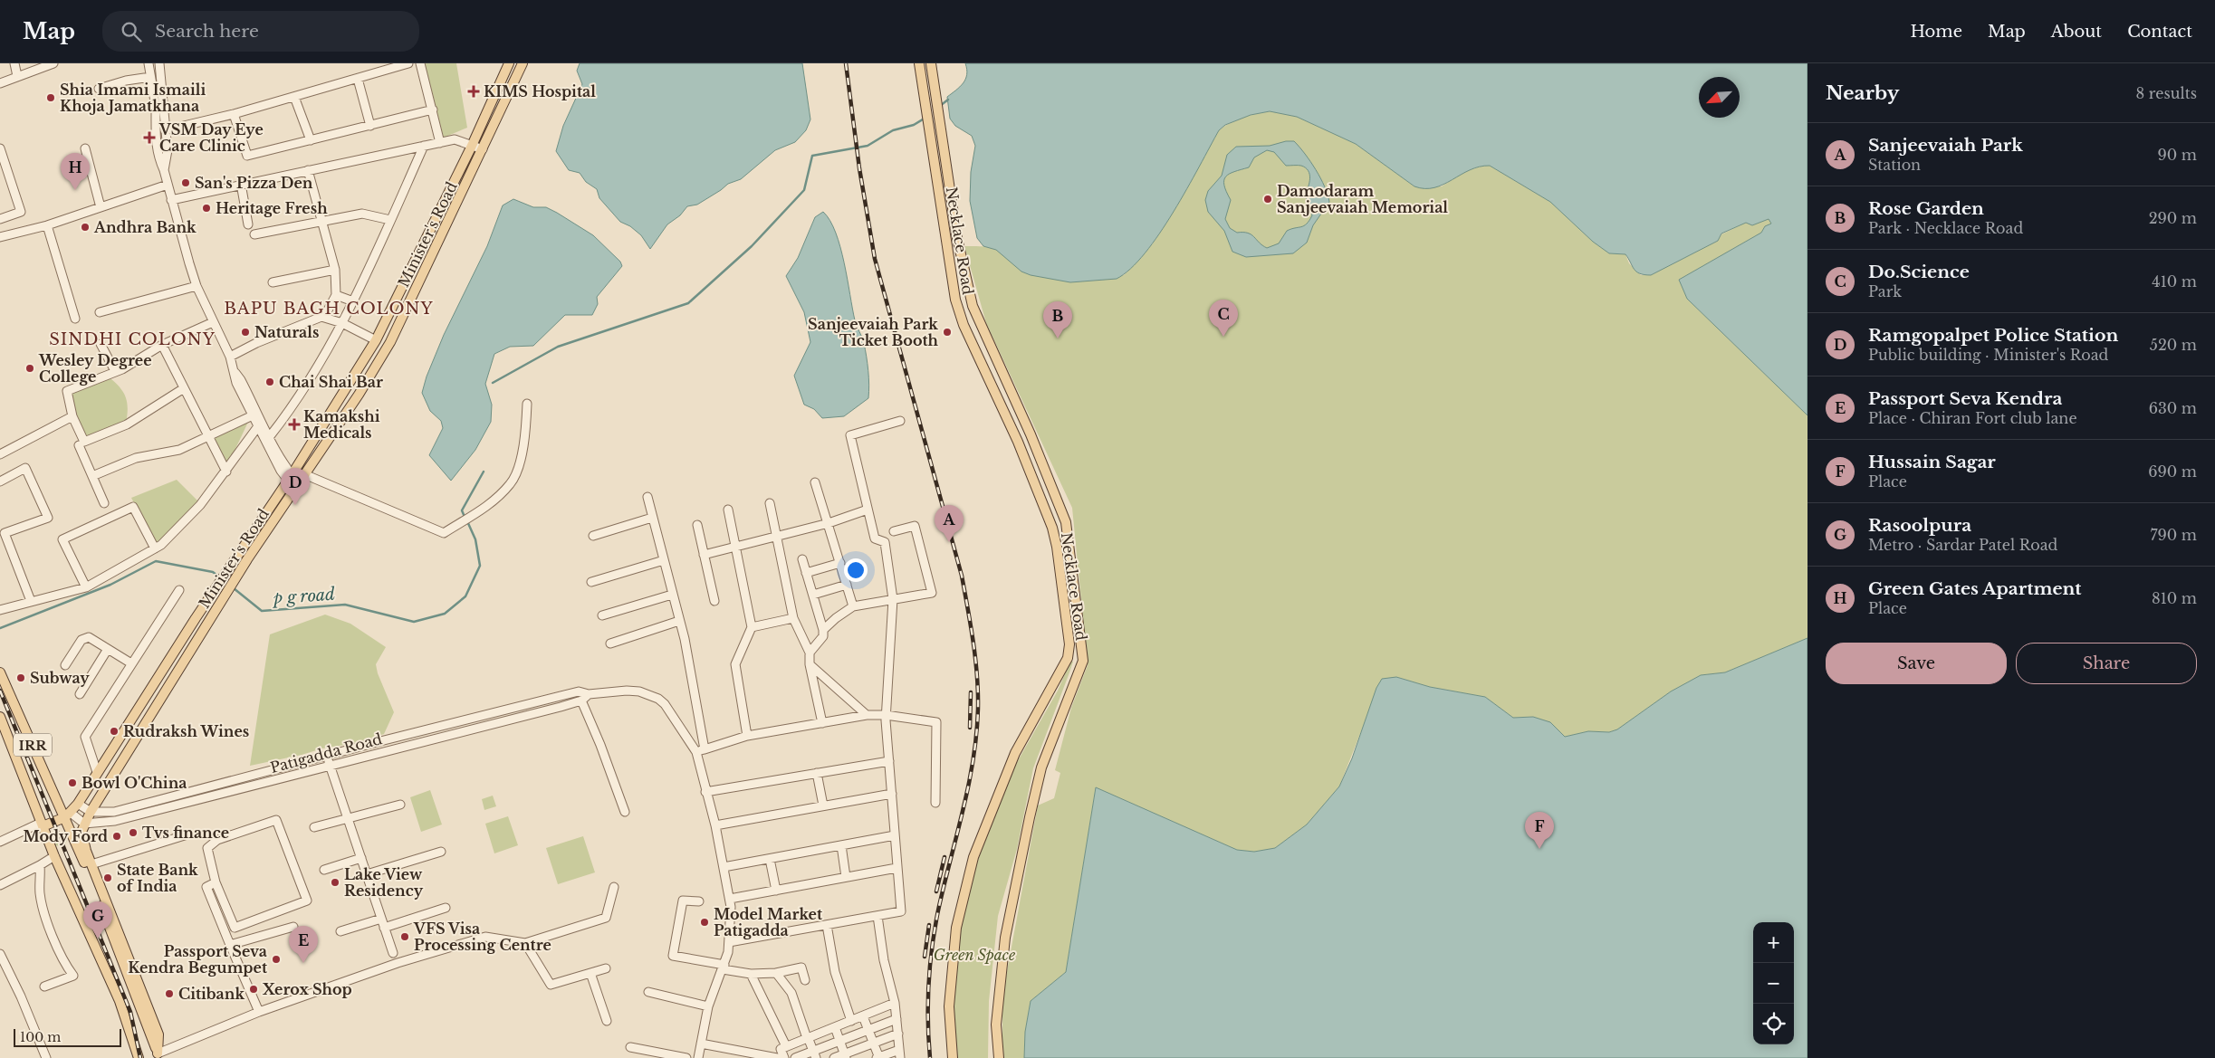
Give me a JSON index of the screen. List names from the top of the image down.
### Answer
{
  "streets": {
    "main road": ["Minister's Road", "Necklace Road", "IRR"],
    "street": ["Patigadda Road"]
  },
  "crossings": [
    ["Minister's Road", "IRR"],
    ["Minister's Road", "Patigadda Road"]
  ],
  "districts": ["BAPU BAGH COLONY", "SINDHI COLONY"],
  "water": ["p g road"],
  "parks": ["Green Space"],
  "places": {
    "health": ["KIMS Hospital", "VSM Day Eye Care Clinic", "Kamakshi Medicals"],
    "other": [
      "Shia Imami Ismaili Khoja Jamatkhana",
      "San's Pizza Den",
      "Damodaram Sanjeevaiah Memorial",
      "Heritage Fresh",
      "Andhra Bank",
      "Naturals",
      "Sanjeevaiah Park Ticket Booth",
      "Wesley Degree College",
      "Chai Shai Bar",
      "Subway",
      "Rudraksh Wines",
      "Bowl O'China",
      "Tvs finance",
      "Mody Ford",
      "State Bank of India",
      "Lake View Residency",
      "Model Market Patigadda",
      "VFS Visa Processing Centre",
      "Passport Seva Kendra Begumpet",
      "Xerox Shop",
      "Citibank"
    ]
  },
  "scale_bar": "100 m",
  "north": "bottom left",
  "page": {
    "header": "Map",
    "search": "Search here",
    "nav": [
      "Home",
      "Map",
      "About",
      "Contact"
    ],
    "heading": ["Nearby", "8 results"],
    "list": [
      {
        "mark": "A",
        "name": "Sanjeevaiah Park",
        "note": "Station",
        "value": "90 m"
      },
      {
        "mark": "B",
        "name": "Rose Garden",
        "note": "Park · Necklace Road",
        "value": "290 m"
      },
      {
        "mark": "C",
        "name": "Do.Science",
        "note": "Park",
        "value": "410 m"
      },
      {
        "mark": "D",
        "name": "Ramgopalpet Police Station",
        "note": "Public building · Minister's Road",
        "value": "520 m"
      },
      {
        "mark": "E",
        "name": "Passport Seva Kendra",
        "note": "Place · Chiran Fort club lane",
        "value": "630 m"
      },
      {
        "mark": "F",
        "name": "Hussain Sagar",
        "note": "Place",
        "value": "690 m"
      },
      {
        "mark": "G",
        "name": "Rasoolpura",
        "note": "Metro · Sardar Patel Road",
        "value": "790 m"
      },
      {
        "mark": "H",
        "name": "Green Gates Apartment",
        "note": "Place",
        "value": "810 m"
      }
    ],
    "pins": [
      "H",
      "C",
      "B",
      "D",
      "A",
      "F",
      "G",
      "E"
    ],
    "buttons": ["Save", "Share"],
    "map_buttons": ["+", "−"],
    "scale": "100 m"
  }
}
